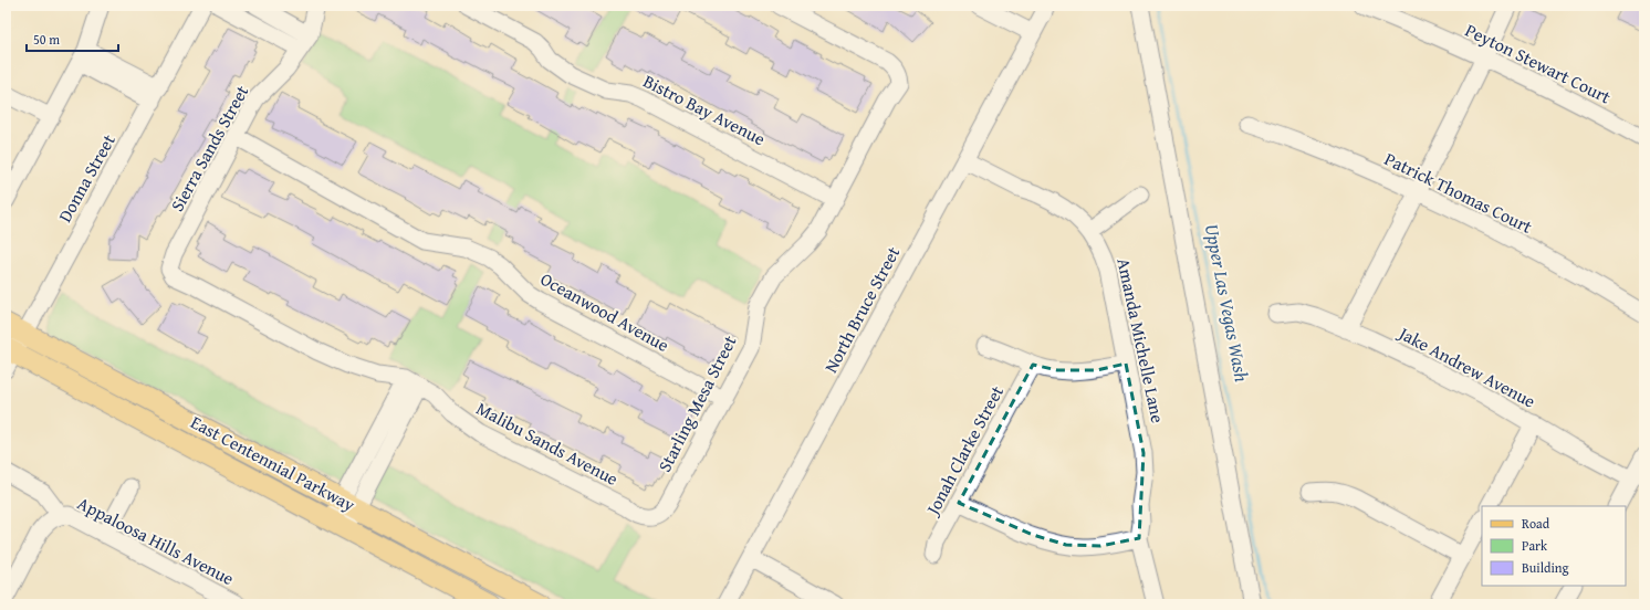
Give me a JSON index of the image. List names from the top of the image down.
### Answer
{
  "streets": {
    "main road": ["East Centennial Parkway"],
    "street": [
      "Peyton Stewart Court",
      "Bistro Bay Avenue",
      "Sierra Sands Street",
      "Donna Street",
      "Patrick Thomas Court",
      "North Bruce Street",
      "Oceanwood Avenue",
      "Amanda Michelle Lane",
      "Jake Andrew Avenue",
      "Starling Mesa Street",
      "Malibu Sands Avenue",
      "Jonah Clarke Street",
      "Appaloosa Hills Avenue"
    ]
  },
  "crossings": [
    ["Bistro Bay Avenue", "Starling Mesa Street"],
    ["Sierra Sands Street", "Oceanwood Avenue"],
    ["Sierra Sands Street", "Malibu Sands Avenue"],
    ["Donna Street", "East Centennial Parkway"],
    ["North Bruce Street", "Amanda Michelle Lane"],
    ["Oceanwood Avenue", "Starling Mesa Street"],
    ["Starling Mesa Street", "Malibu Sands Avenue"]
  ],
  "water": ["Upper Las Vegas Wash"],
  "legend": ["Road", "Park", "Building"],
  "scale_bar": "50 m"
}
